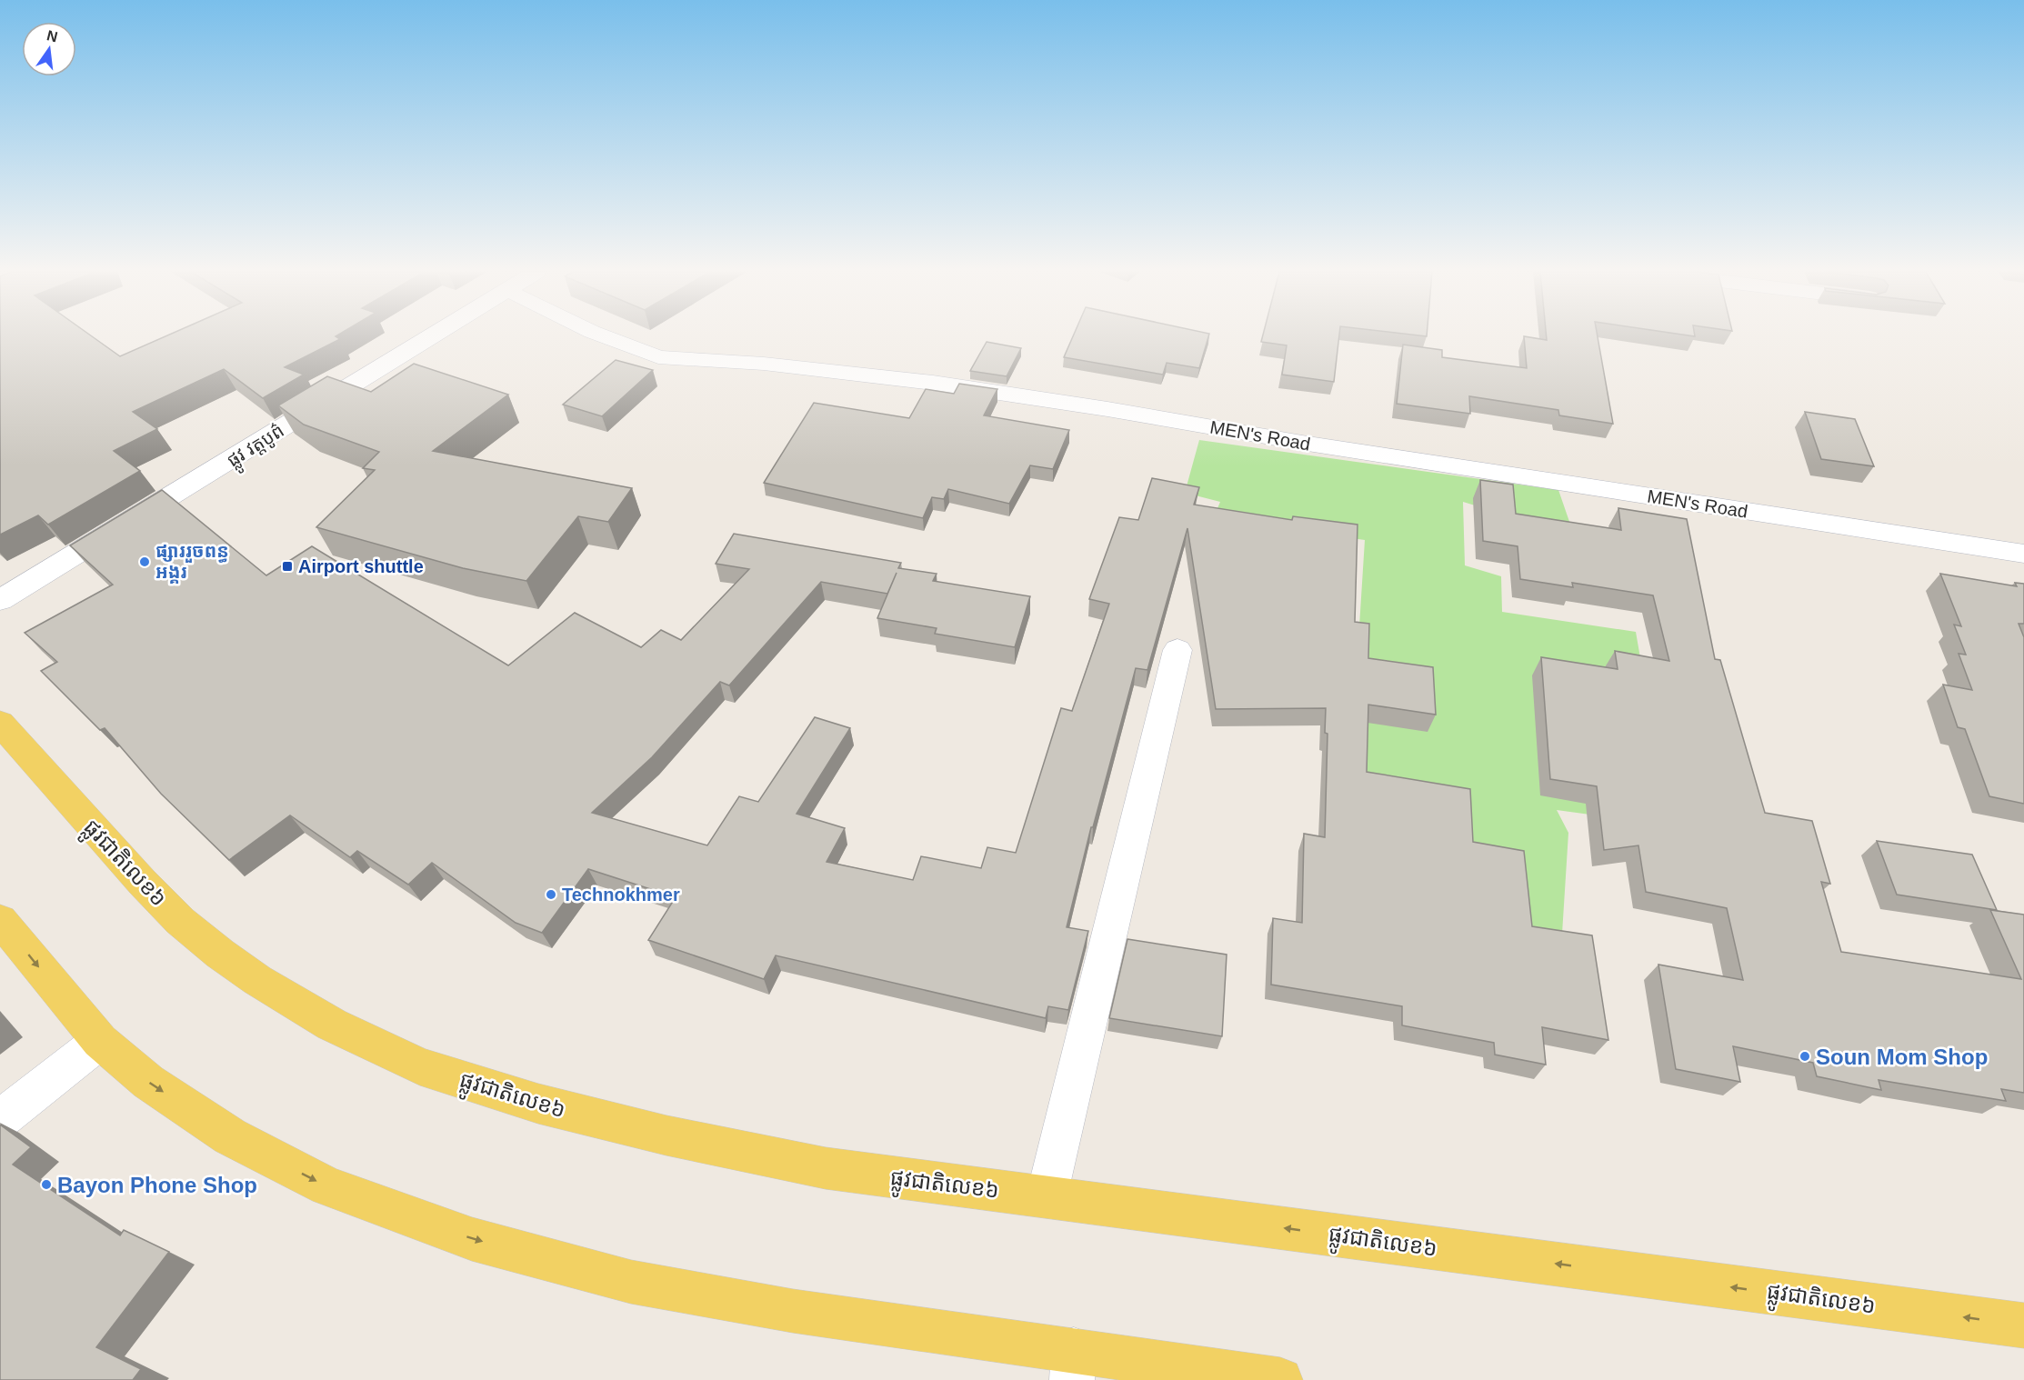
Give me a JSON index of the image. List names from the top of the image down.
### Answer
{
  "streets": {
    "main road": ["ផ្លូវជាតិលេខ៦"],
    "street": ["MEN's Road", "ផ្លូវ វត្តបូព៌"]
  },
  "one_way": ["ផ្លូវជាតិលេខ៦"],
  "places": {
    "other": [
      "ផ្សាររួចពន្ធ អង្គរ",
      "Technokhmer",
      "Soun Mom Shop",
      "Bayon Phone Shop"
    ],
    "transit": ["Airport shuttle"]
  },
  "north": "top"
}
